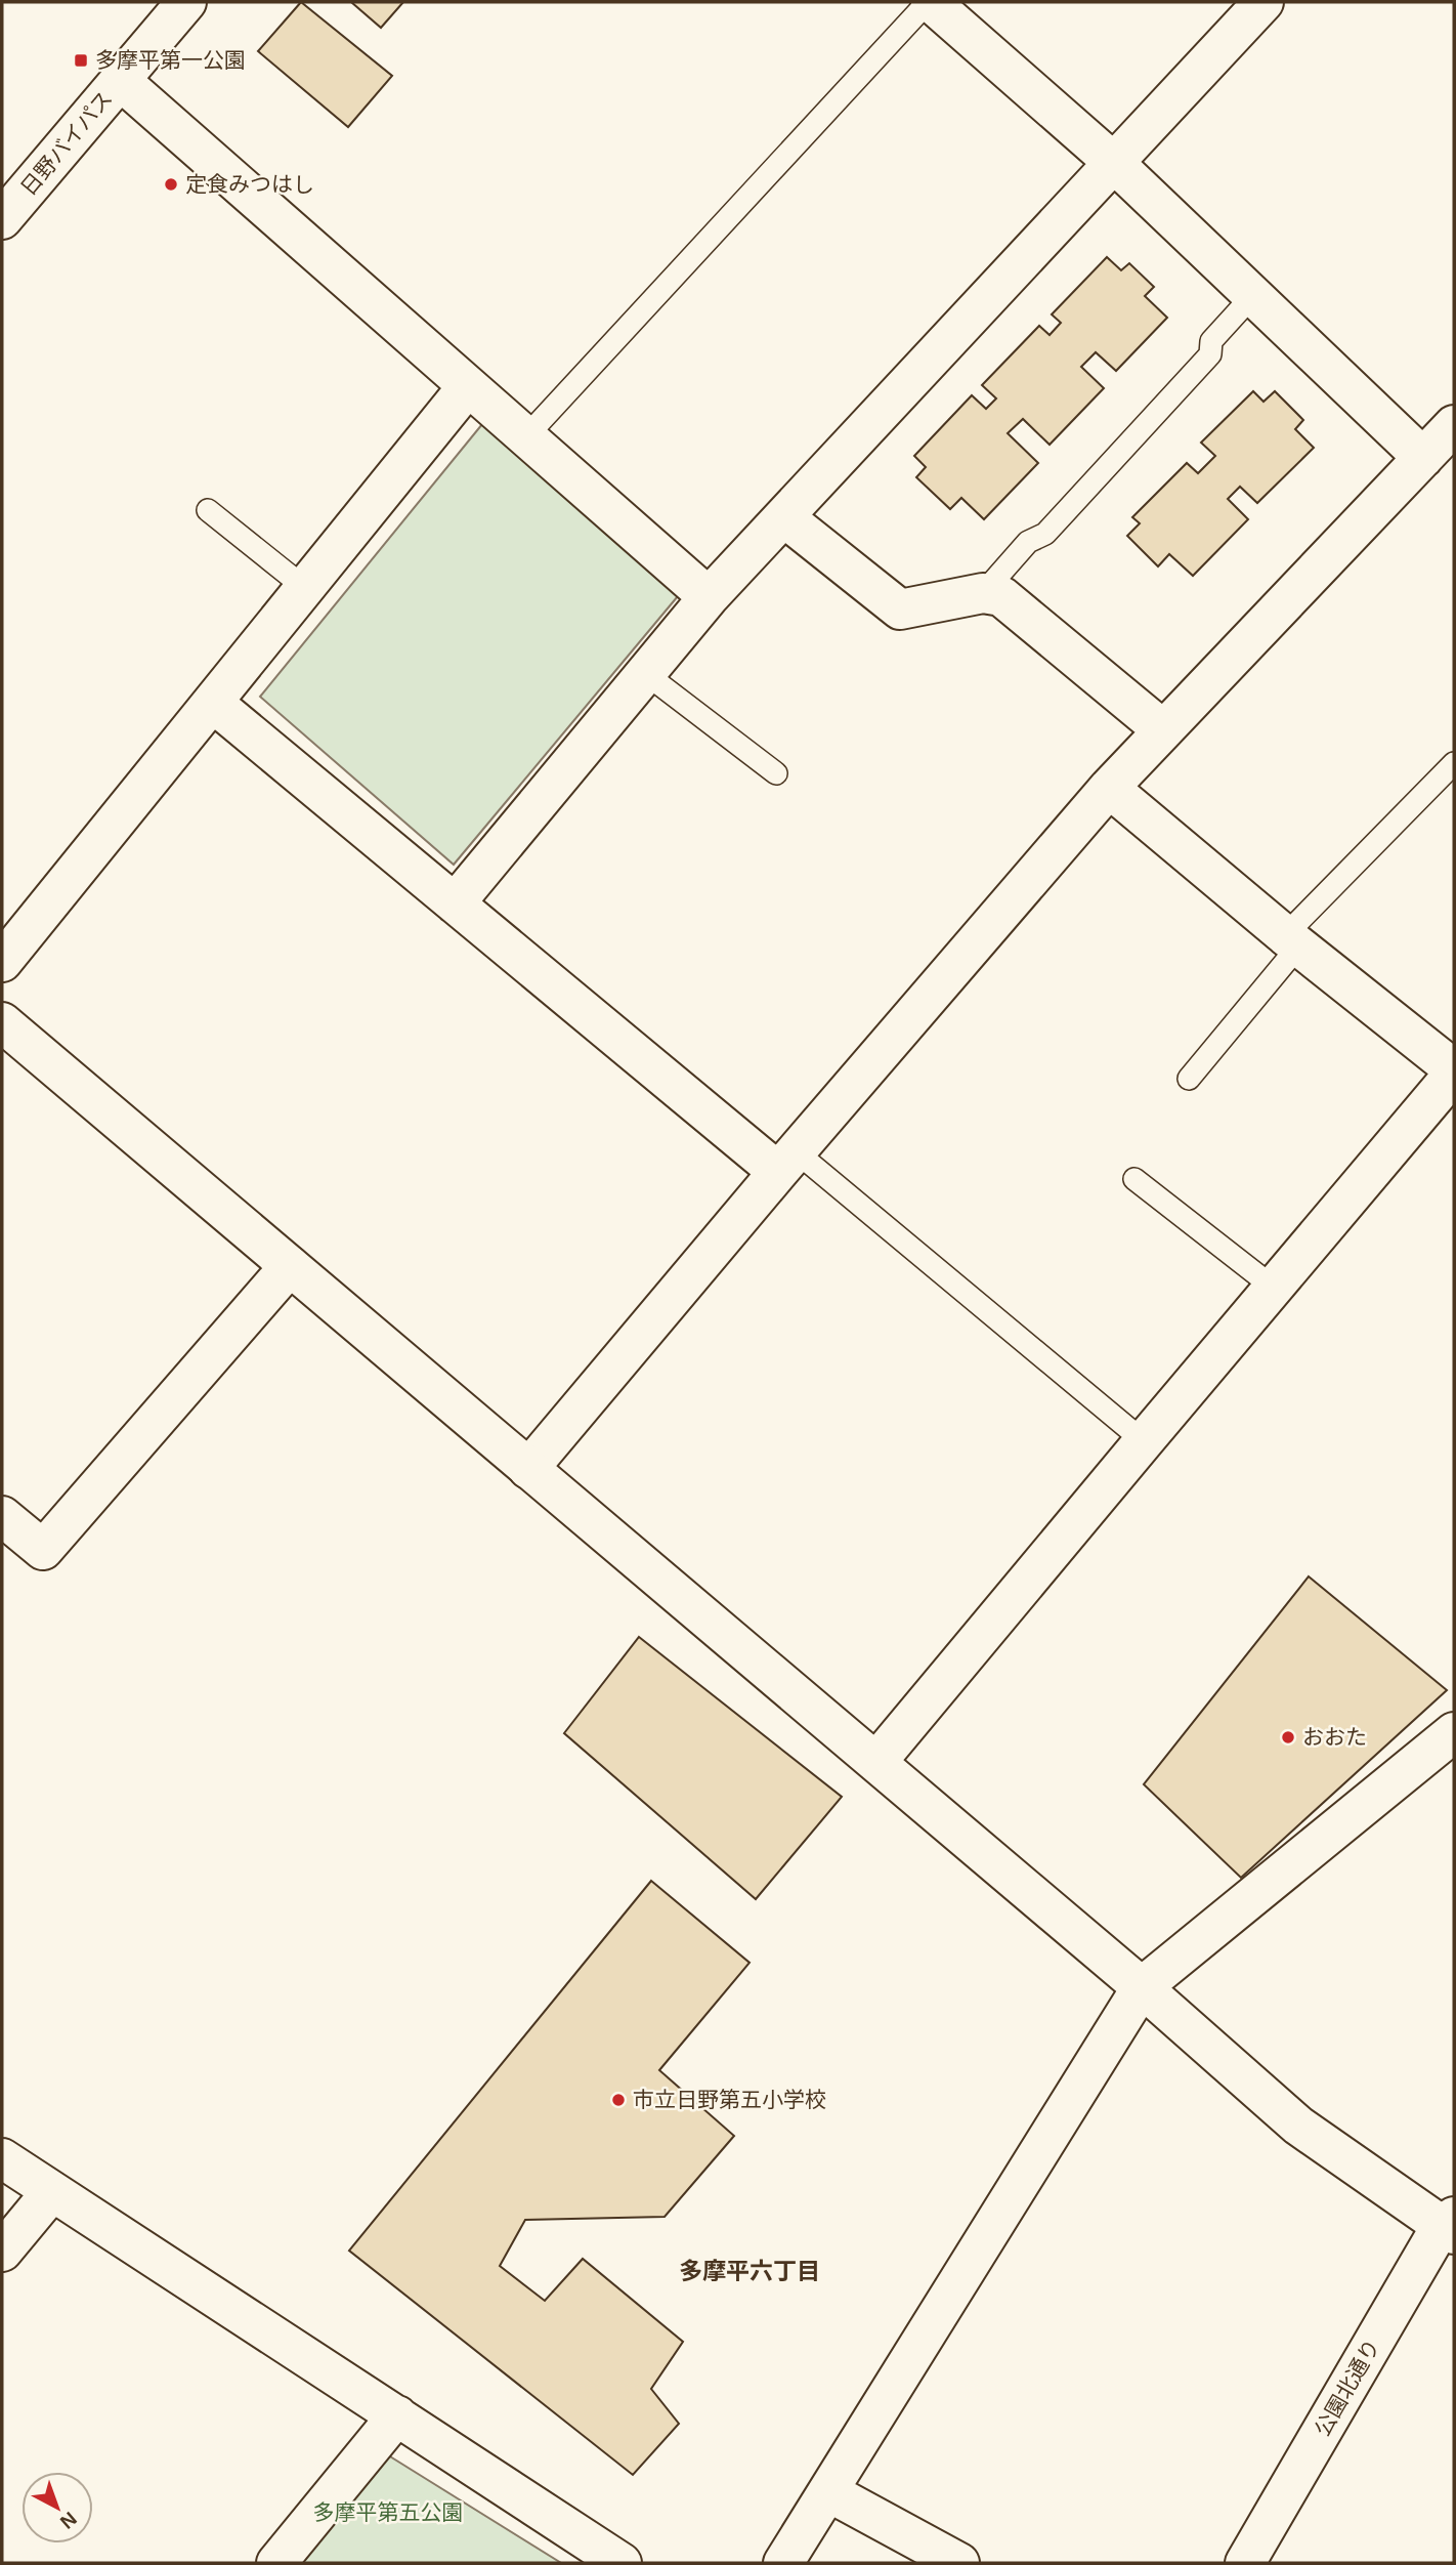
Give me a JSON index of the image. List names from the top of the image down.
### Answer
{
  "streets": {
    "main road": ["日野バイパス", "公園北通り"]
  },
  "districts": ["多摩平六丁目"],
  "parks": ["多摩平第五公園"],
  "places": {
    "transit": ["多摩平第一公園"],
    "other": ["定食みつはし", "おおた", "市立日野第五小学校"]
  },
  "north": "bottom right"
}
